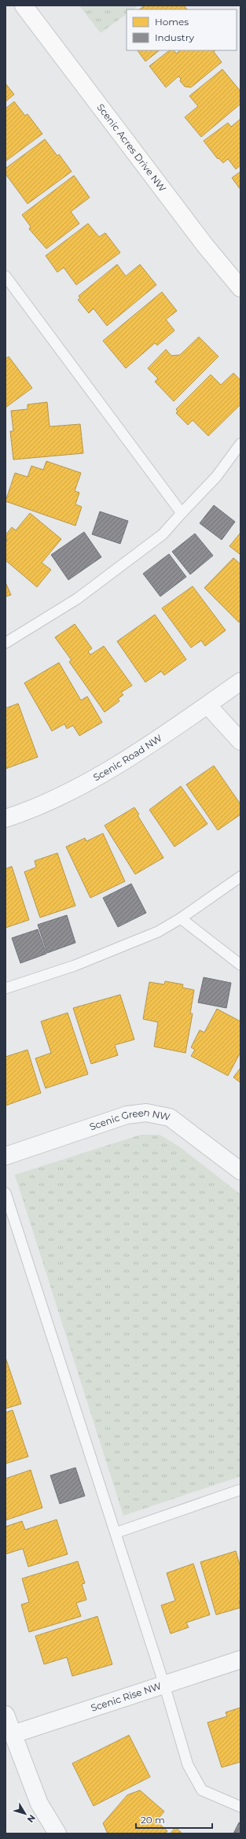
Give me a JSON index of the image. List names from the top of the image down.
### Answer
{
  "streets": {
    "street": [
      "Scenic Acres Drive NW",
      "Scenic Road NW",
      "Scenic Green NW",
      "Scenic Rise NW"
    ]
  },
  "legend": ["Homes", "Industry"],
  "scale_bar": "20 m",
  "north": "bottom right"
}
